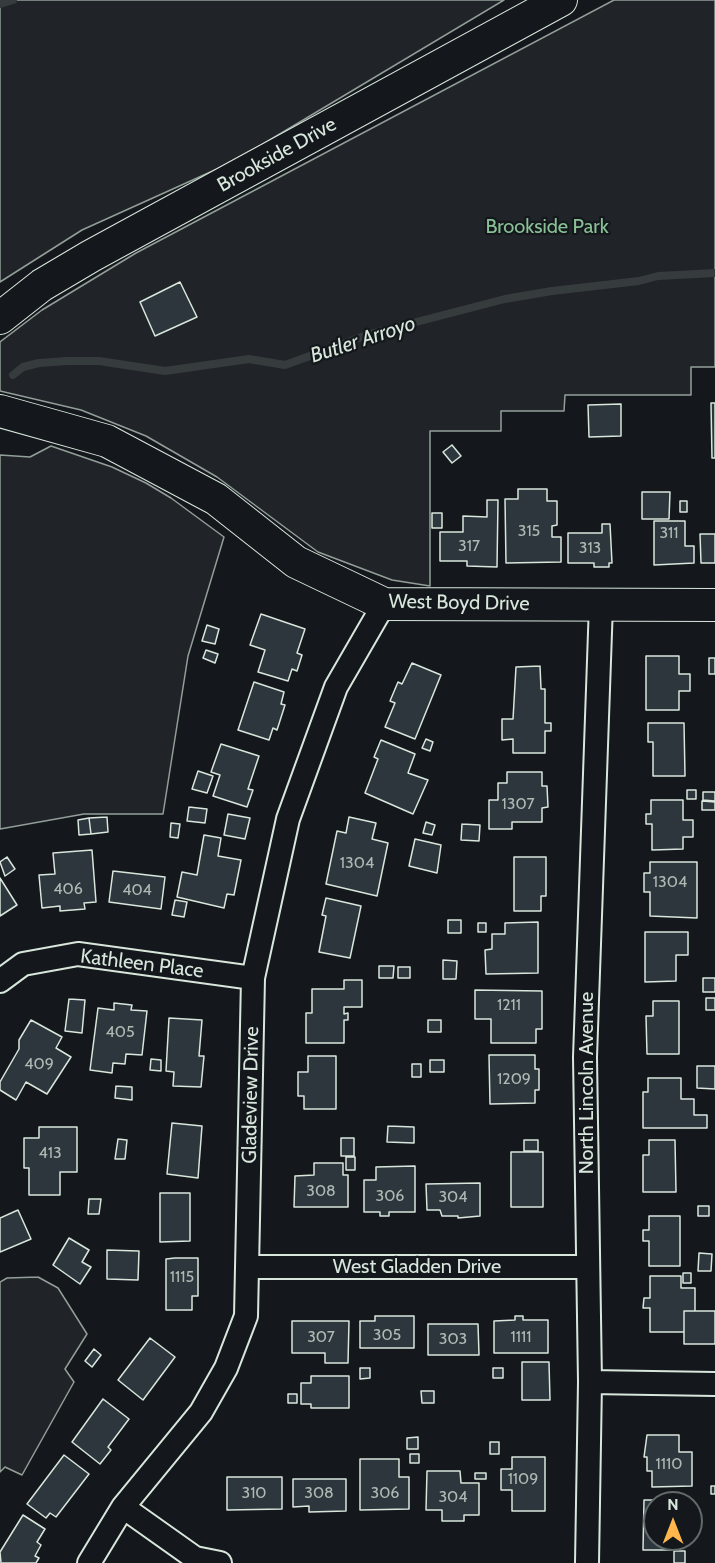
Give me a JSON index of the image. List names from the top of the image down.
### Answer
{
  "streets": {
    "street": [
      "Brookside Drive",
      "West Boyd Drive",
      "Kathleen Place",
      "North Lincoln Avenue",
      "Gladeview Drive",
      "West Gladden Drive"
    ]
  },
  "crossings": [
    ["West Boyd Drive", "North Lincoln Avenue"],
    ["West Boyd Drive", "Gladeview Drive"],
    ["Kathleen Place", "Gladeview Drive"],
    ["North Lincoln Avenue", "West Gladden Drive"],
    ["Gladeview Drive", "West Gladden Drive"]
  ],
  "water": ["Butler Arroyo"],
  "parks": ["Brookside Park"],
  "house_numbers": [
    "315",
    "311",
    "317",
    "313",
    "1307",
    "1304",
    "1304",
    "406",
    "404",
    "1211",
    "405",
    "409",
    "1209",
    "413",
    "308",
    "306",
    "304",
    "1115",
    "305",
    "307",
    "1111",
    "303",
    "1110",
    "1109",
    "310",
    "308",
    "306",
    "304"
  ],
  "north": "top"
}
